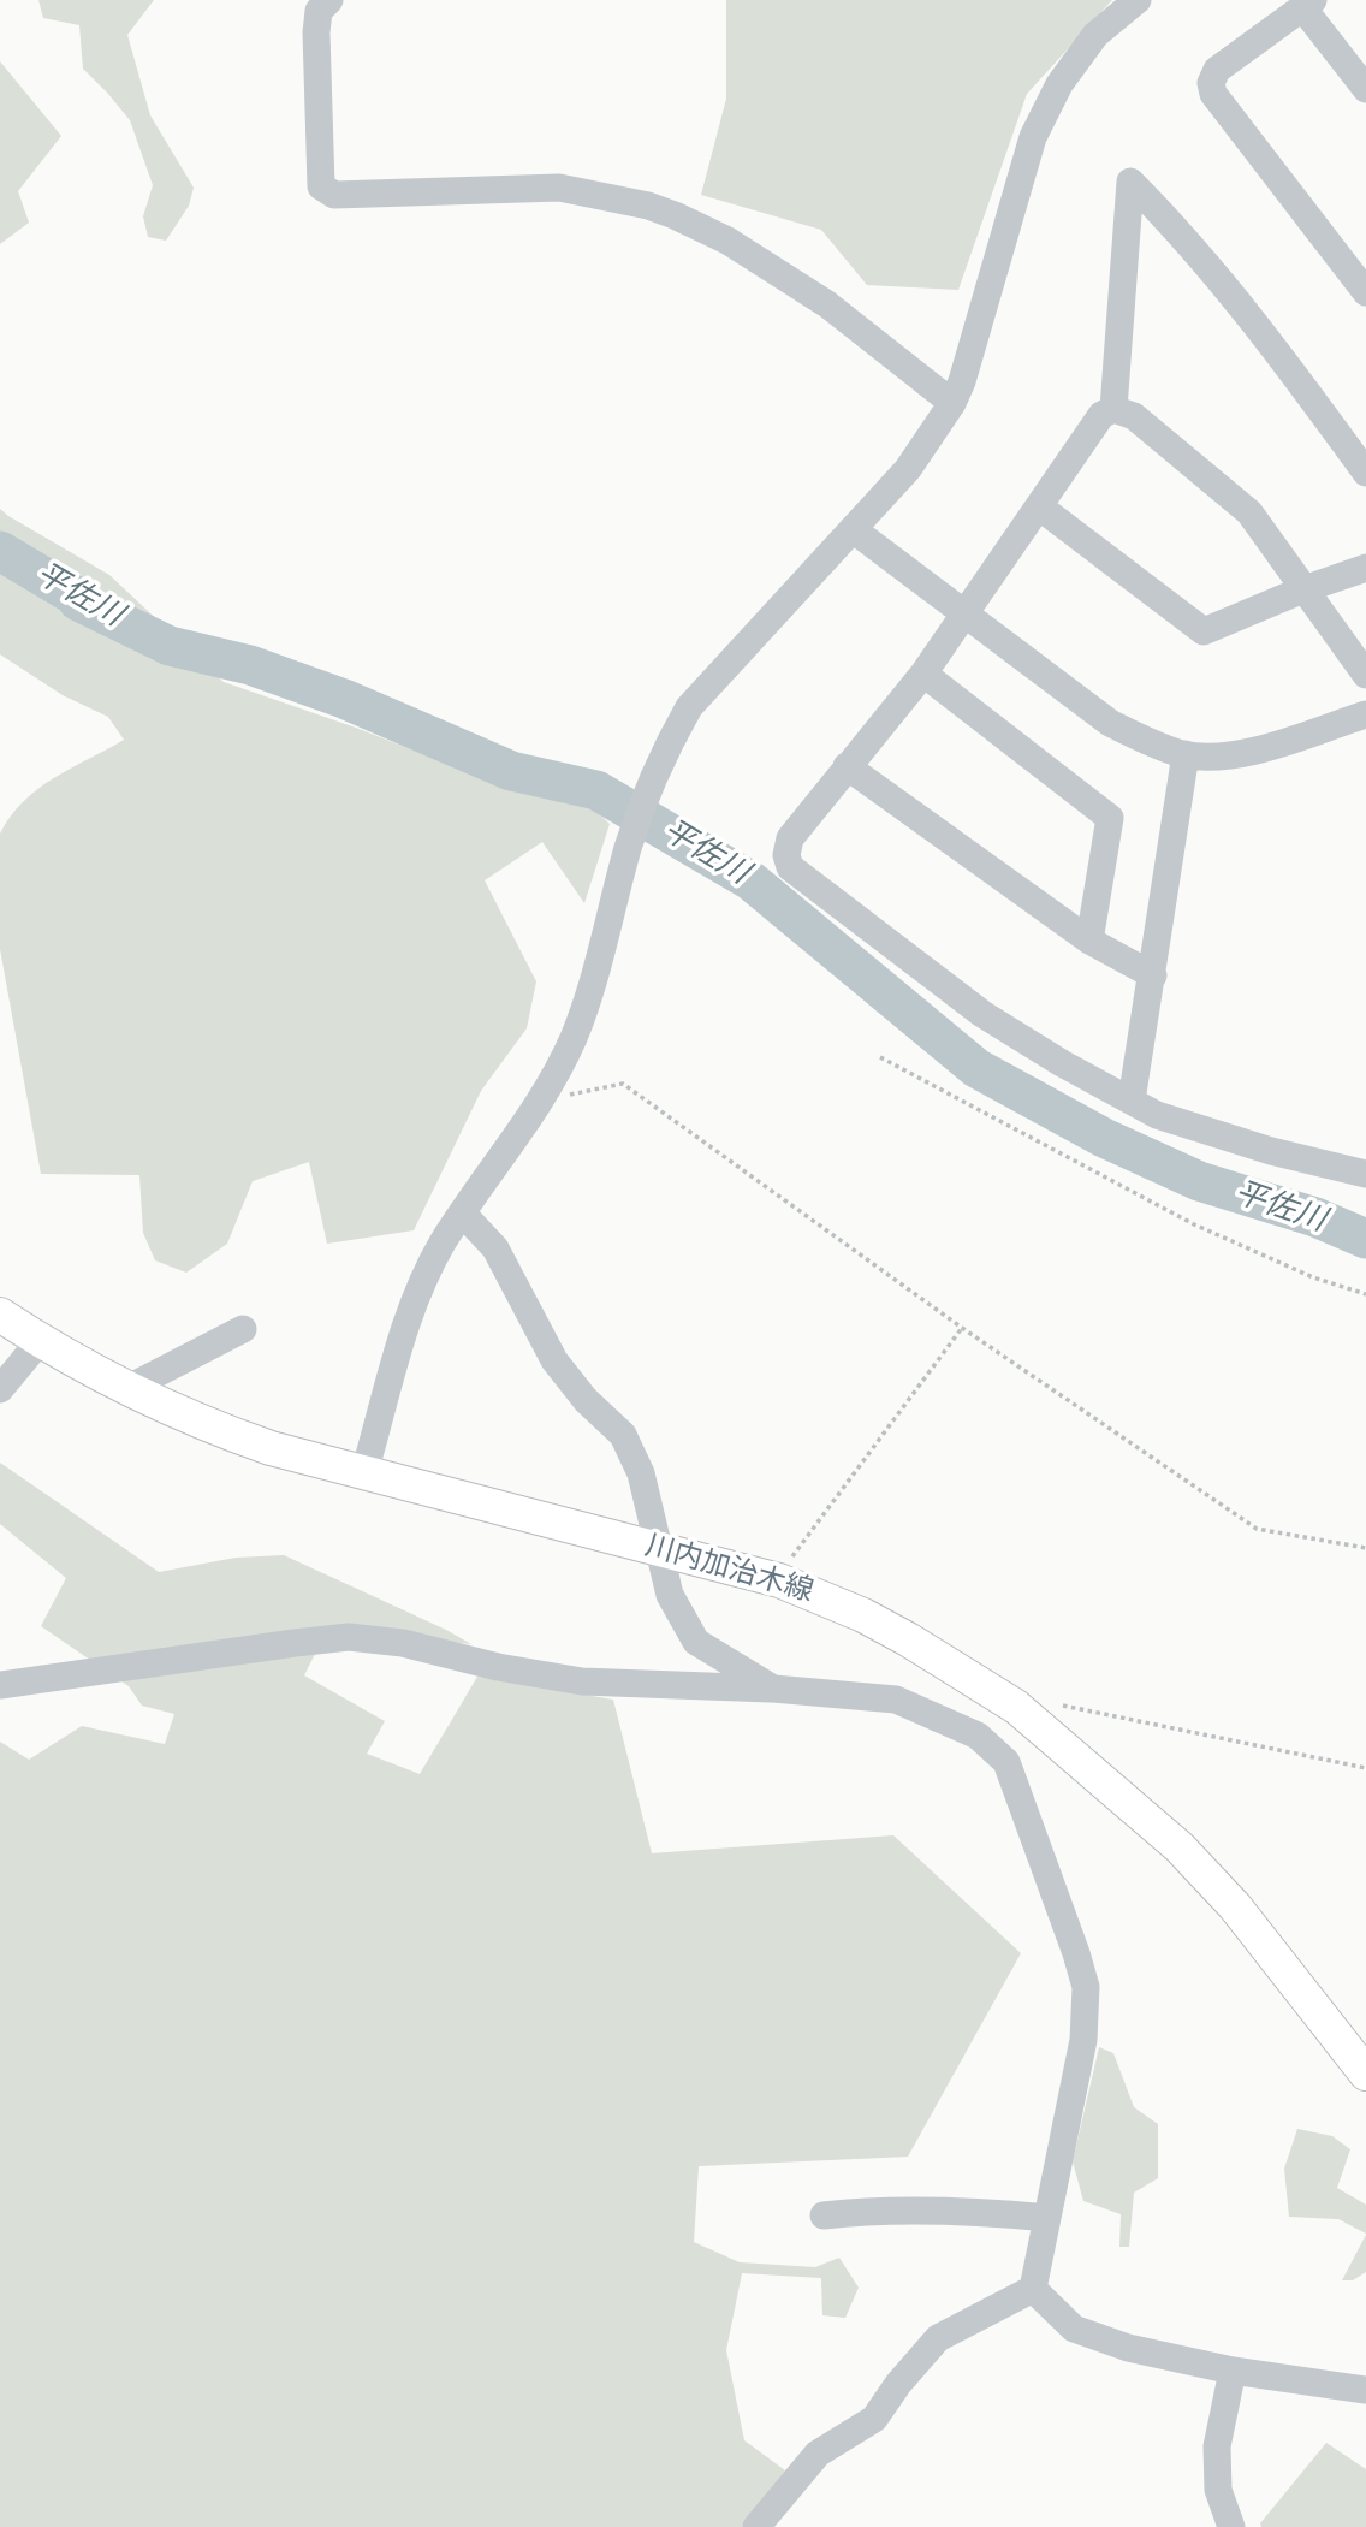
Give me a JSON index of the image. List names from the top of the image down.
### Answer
{
  "streets": {
    "main road": ["川内加治木線"]
  },
  "water": ["平佐川"]
}
